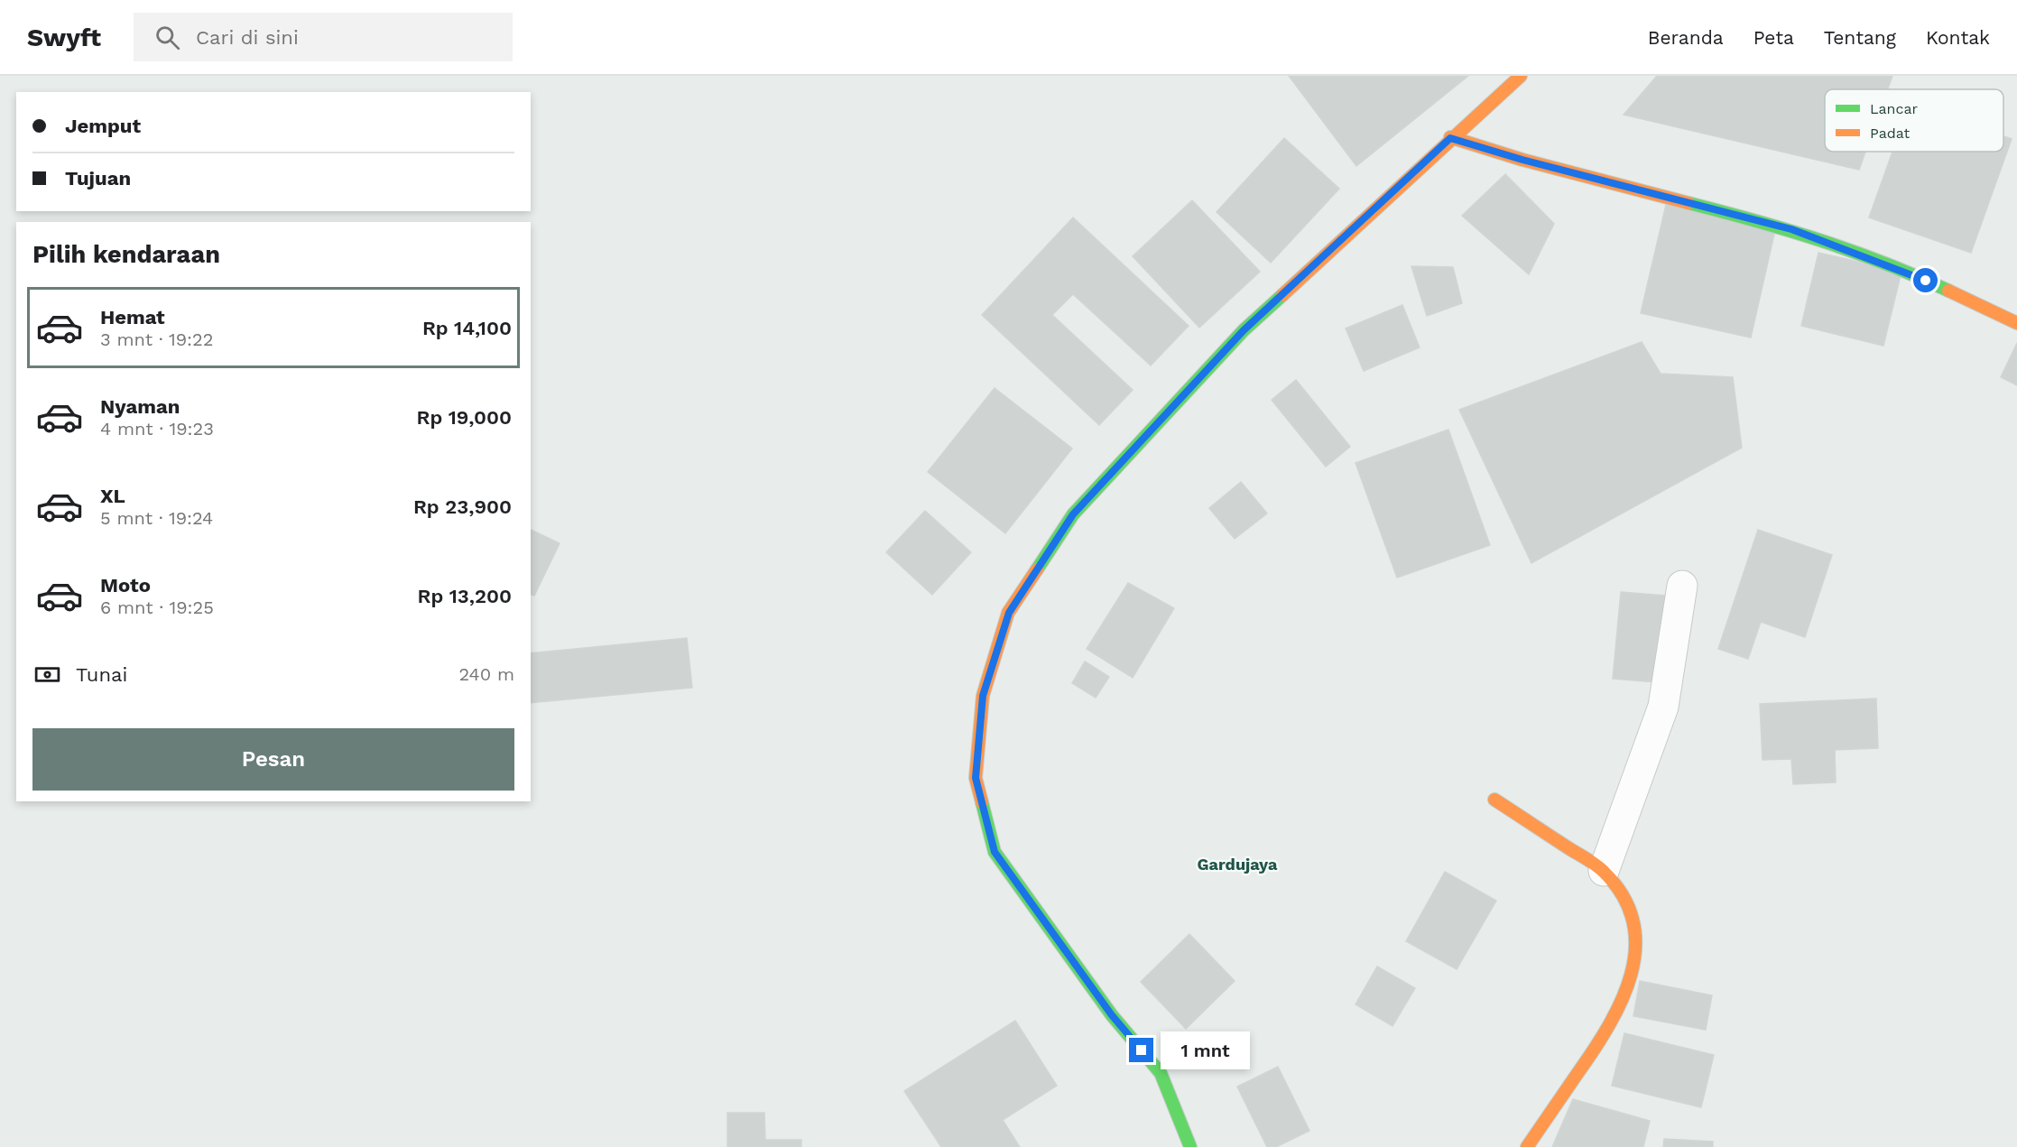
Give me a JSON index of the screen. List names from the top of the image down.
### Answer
{
  "districts": ["Gardujaya"],
  "legend": ["Lancar", "Padat"],
  "page": {
    "header": "Swyft",
    "search": "Cari di sini",
    "nav": [
      "Beranda",
      "Peta",
      "Tentang",
      "Kontak"
    ],
    "banner": ["Jemput", "Tujuan"],
    "heading": "Pilih kendaraan",
    "list": [
      {
        "name": "Hemat",
        "note": "3 mnt · 19:22",
        "value": "Rp 14,100"
      },
      {
        "name": "Nyaman",
        "note": "4 mnt · 19:23",
        "value": "Rp 19,000"
      },
      {
        "name": "XL",
        "note": "5 mnt · 19:24",
        "value": "Rp 23,900"
      },
      {
        "name": "Moto",
        "note": "6 mnt · 19:25",
        "value": "Rp 13,200"
      }
    ],
    "pay": ["Tunai", "240 m"],
    "buttons": "Pesan",
    "bubble": "1 mnt"
  }
}
